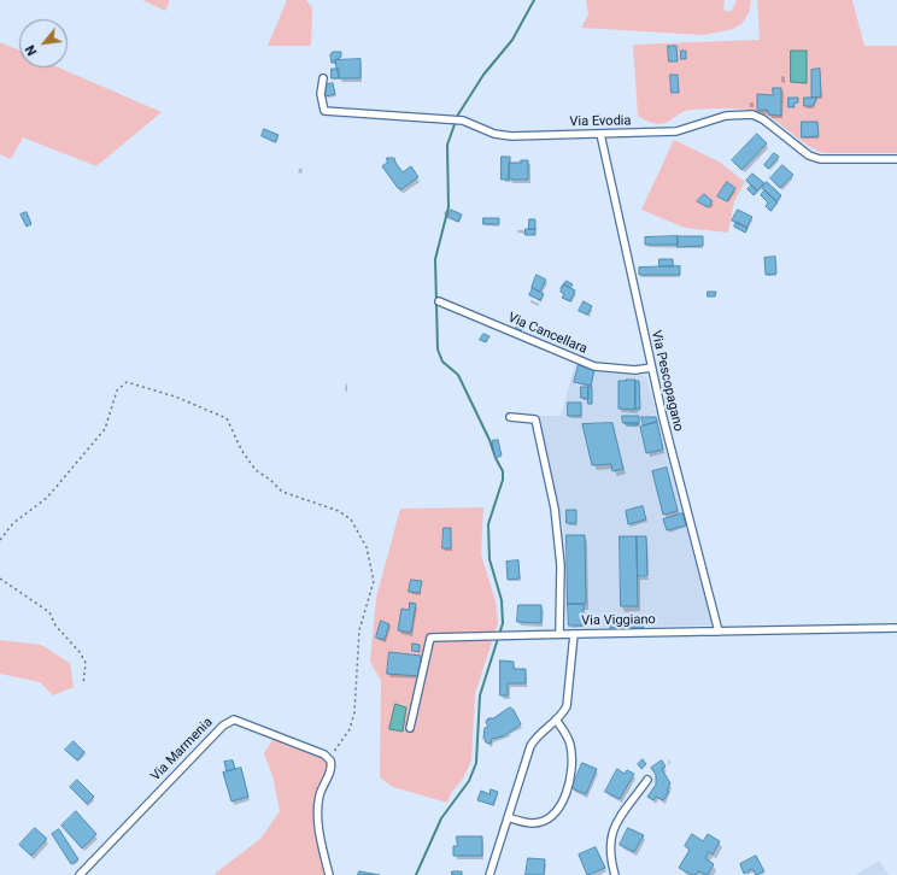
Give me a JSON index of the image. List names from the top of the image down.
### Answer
{
  "streets": {
    "street": [
      "Via Evodia",
      "Via Cancellara",
      "Via Pescopagano",
      "Via Viggiano",
      "Via Marmenia"
    ]
  },
  "crossings": [
    ["Via Evodia", "Via Pescopagano"],
    ["Via Cancellara", "Via Pescopagano"],
    ["Via Pescopagano", "Via Viggiano"]
  ],
  "north": "bottom left"
}
